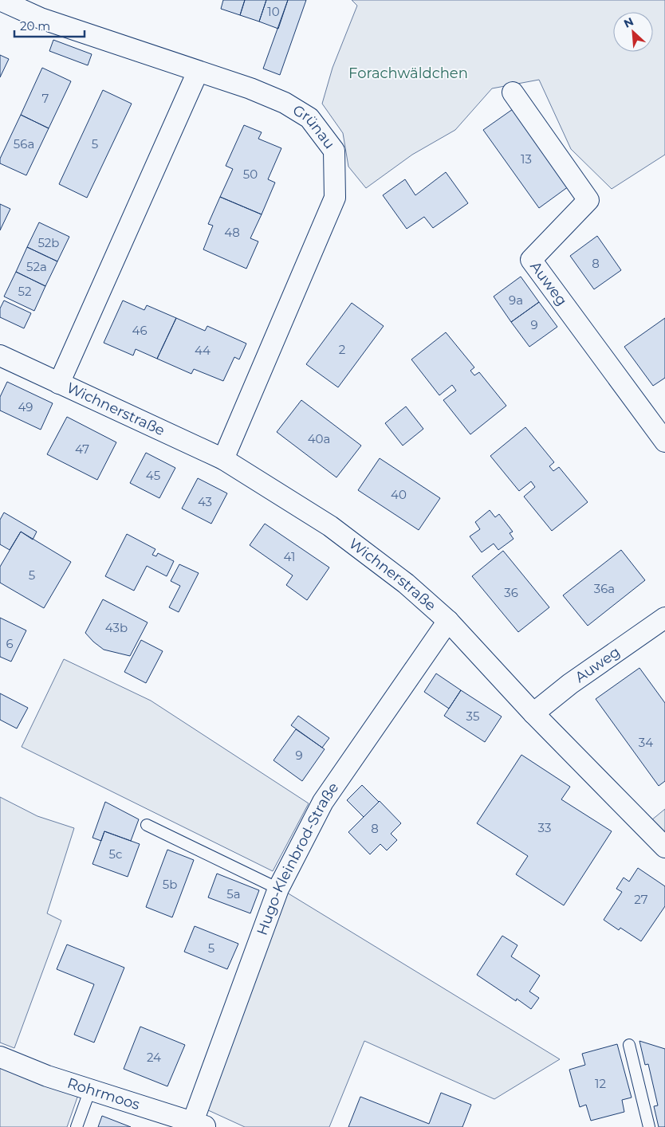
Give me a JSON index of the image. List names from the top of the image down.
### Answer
{
  "streets": {
    "street": [
      "Grünau",
      "Auweg",
      "Wichnerstraße",
      "Hugo-Kleinbrod-Straße",
      "Rohrmoos"
    ]
  },
  "crossings": [
    ["Grünau", "Wichnerstraße"],
    ["Auweg", "Wichnerstraße"],
    ["Wichnerstraße", "Hugo-Kleinbrod-Straße"],
    ["Hugo-Kleinbrod-Straße", "Rohrmoos"]
  ],
  "parks": ["Forachwäldchen"],
  "house_numbers": [
    "10",
    "7",
    "56a",
    "5",
    "13",
    "50",
    "48",
    "52b",
    "8",
    "52a",
    "52",
    "9a",
    "9",
    "46",
    "2",
    "44",
    "49",
    "40a",
    "47",
    "45",
    "40",
    "43",
    "41",
    "5",
    "36a",
    "36",
    "43b",
    "6",
    "35",
    "34",
    "9",
    "33",
    "8",
    "5c",
    "5b",
    "5a",
    "27",
    "5",
    "24",
    "12"
  ],
  "scale_bar": "20 m",
  "north": "top left"
}
